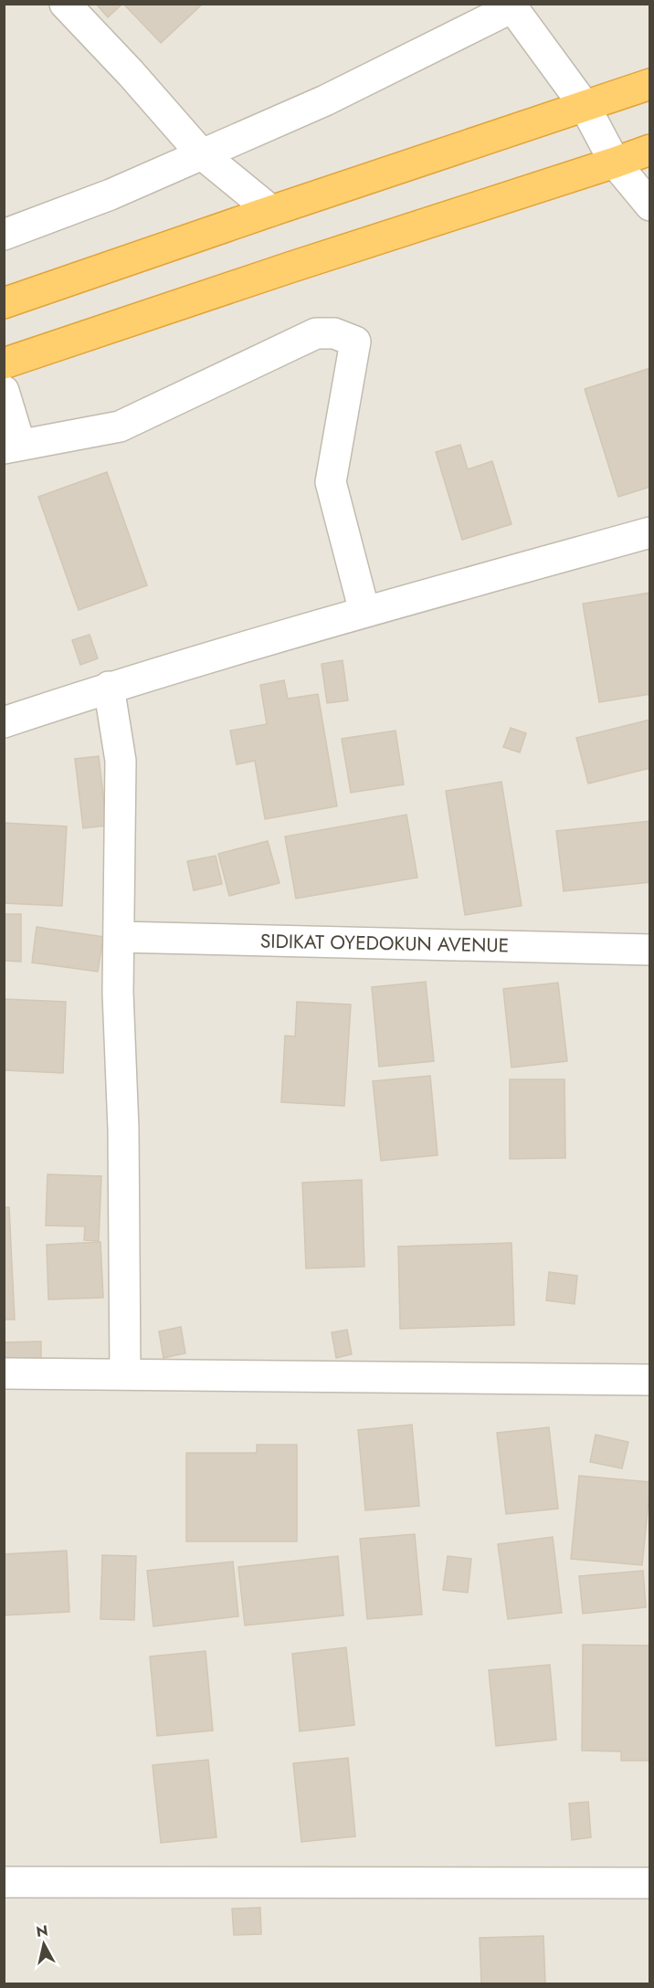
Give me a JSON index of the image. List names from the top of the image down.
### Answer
{
  "streets": {
    "street": ["SIDIKAT OYEDOKUN AVENUE"]
  },
  "north": "top"
}
